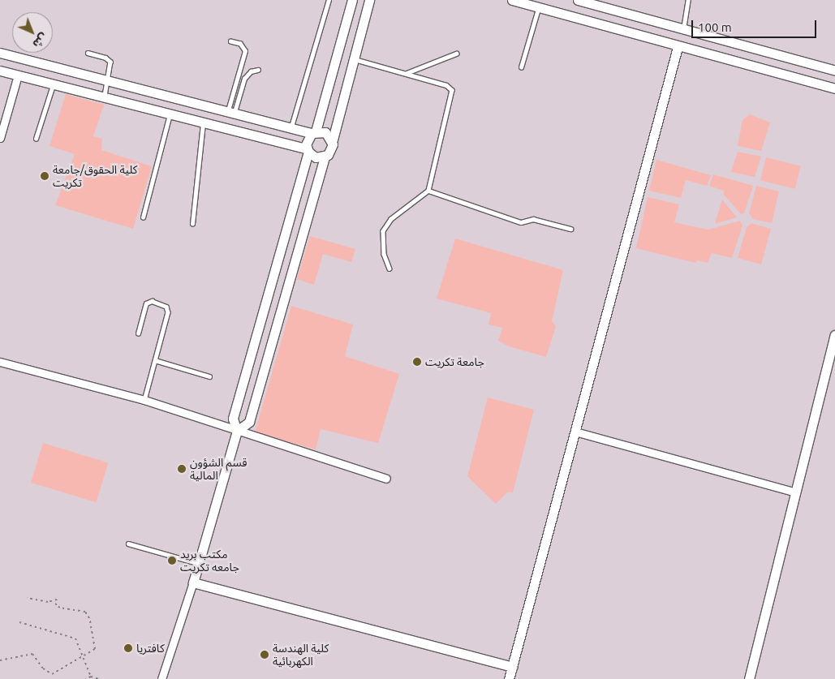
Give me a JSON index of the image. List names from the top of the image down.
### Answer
{
  "places": [
    "كلية الحقوق/جامعة تكريت",
    "جامعة تكريت",
    "قسم الشؤون المالية",
    "مكتب بريد جامعه تكريت",
    "كافتريا",
    "كلية الهندسة الكهربائية"
  ],
  "scale_bar": "100 m",
  "north": "bottom right"
}
